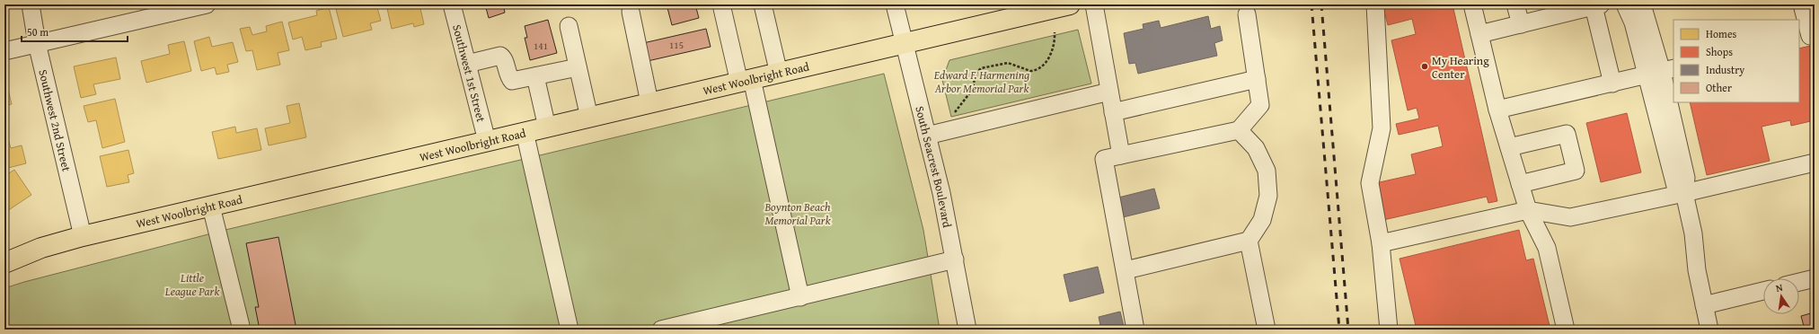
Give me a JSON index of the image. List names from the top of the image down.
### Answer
{
  "streets": {
    "main road": ["West Woolbright Road"],
    "street": ["Southwest 1st Street", "Southwest 2nd Street", "South Seacrest Boulevard"]
  },
  "crossings": [
    ["Southwest 1st Street", "West Woolbright Road"],
    ["West Woolbright Road", "Southwest 2nd Street"],
    ["West Woolbright Road", "South Seacrest Boulevard"]
  ],
  "parks": ["Edward F. Harmening Arbor Memorial Park", "Boynton Beach Memorial Park", "Little League Park"],
  "places": ["My Hearing Center"],
  "house_numbers": ["115", "141"],
  "legend": [
    "Homes",
    "Shops",
    "Industry",
    "Other"
  ],
  "scale_bar": "50 m",
  "north": "top"
}
